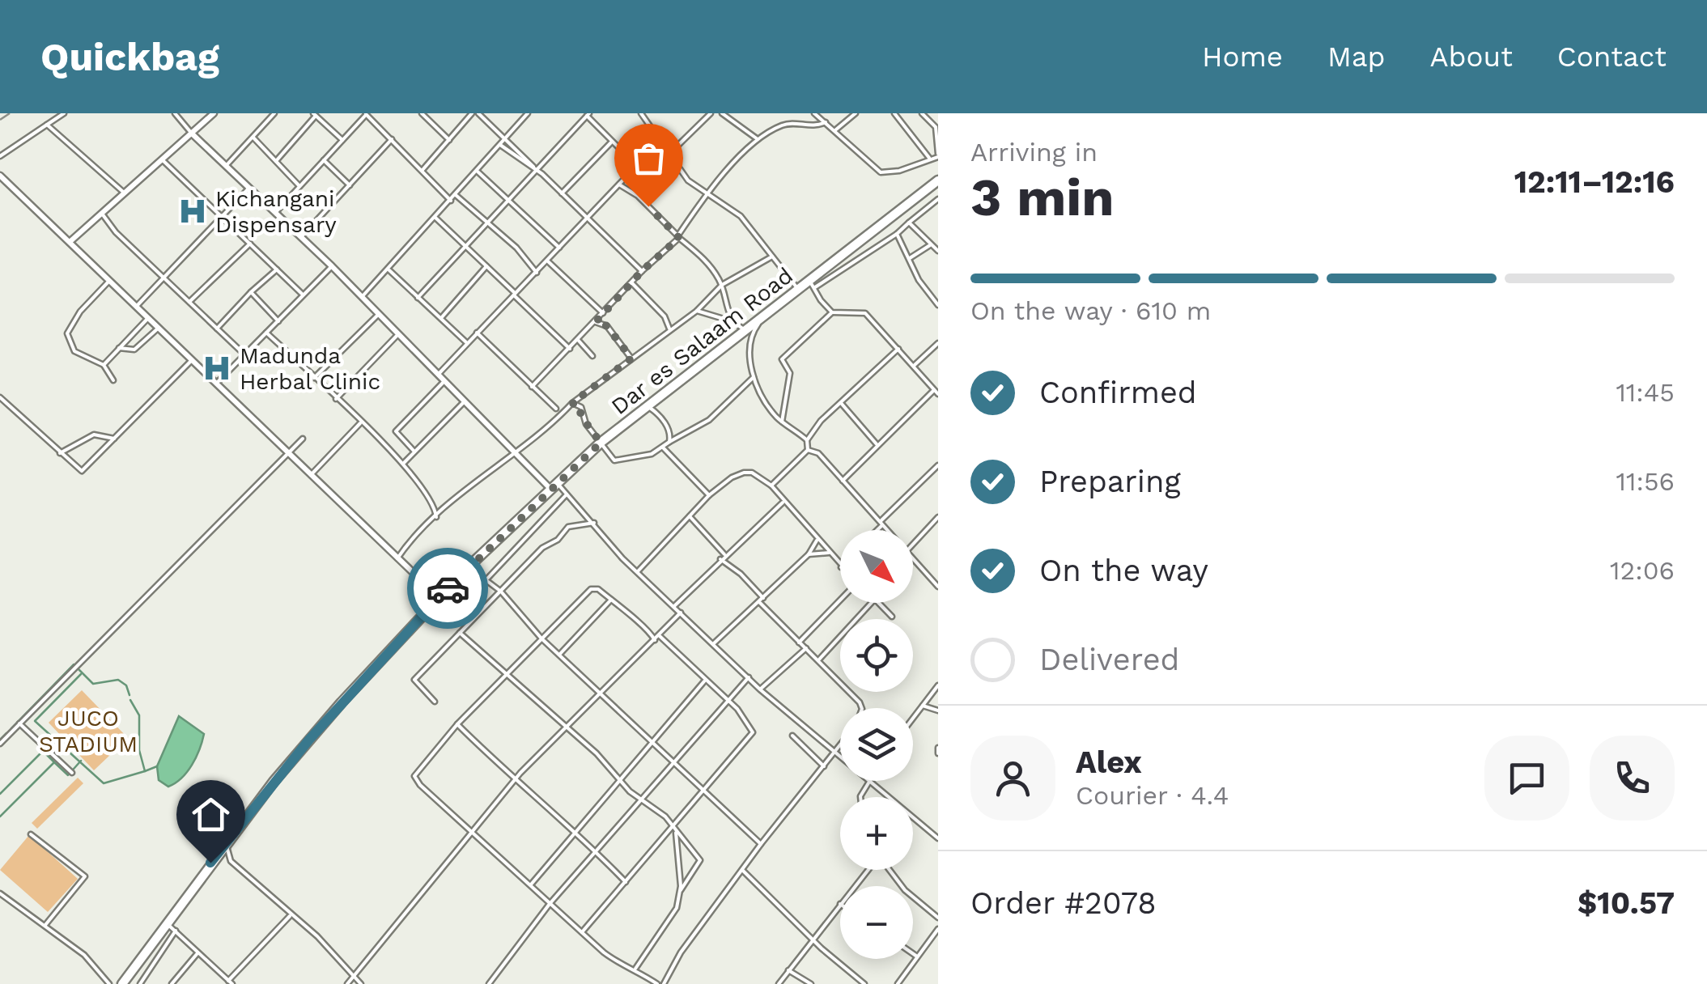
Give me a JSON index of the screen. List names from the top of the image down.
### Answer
{
  "streets": {
    "highway": ["Dar es Salaam Road"]
  },
  "parks": ["JUCO STADIUM"],
  "places": {
    "hospital": ["Kichangani Dispensary", "Madunda Herbal Clinic"]
  },
  "north": "bottom right",
  "page": {
    "header": "Quickbag",
    "nav": [
      "Home",
      "Map",
      "About",
      "Contact"
    ],
    "heading": ["3 min", "Arriving in", "12:11–12:16"],
    "panel": [
      "Alex",
      "Courier · 4.4",
      "Order #2078",
      "$10.57"
    ],
    "bar": "On the way · 610 m",
    "list": [
      ["Confirmed", "11:45"],
      ["Preparing", "11:56"],
      ["On the way", "12:06"],
      "Delivered"
    ],
    "map_buttons": ["+", "−"]
  }
}
